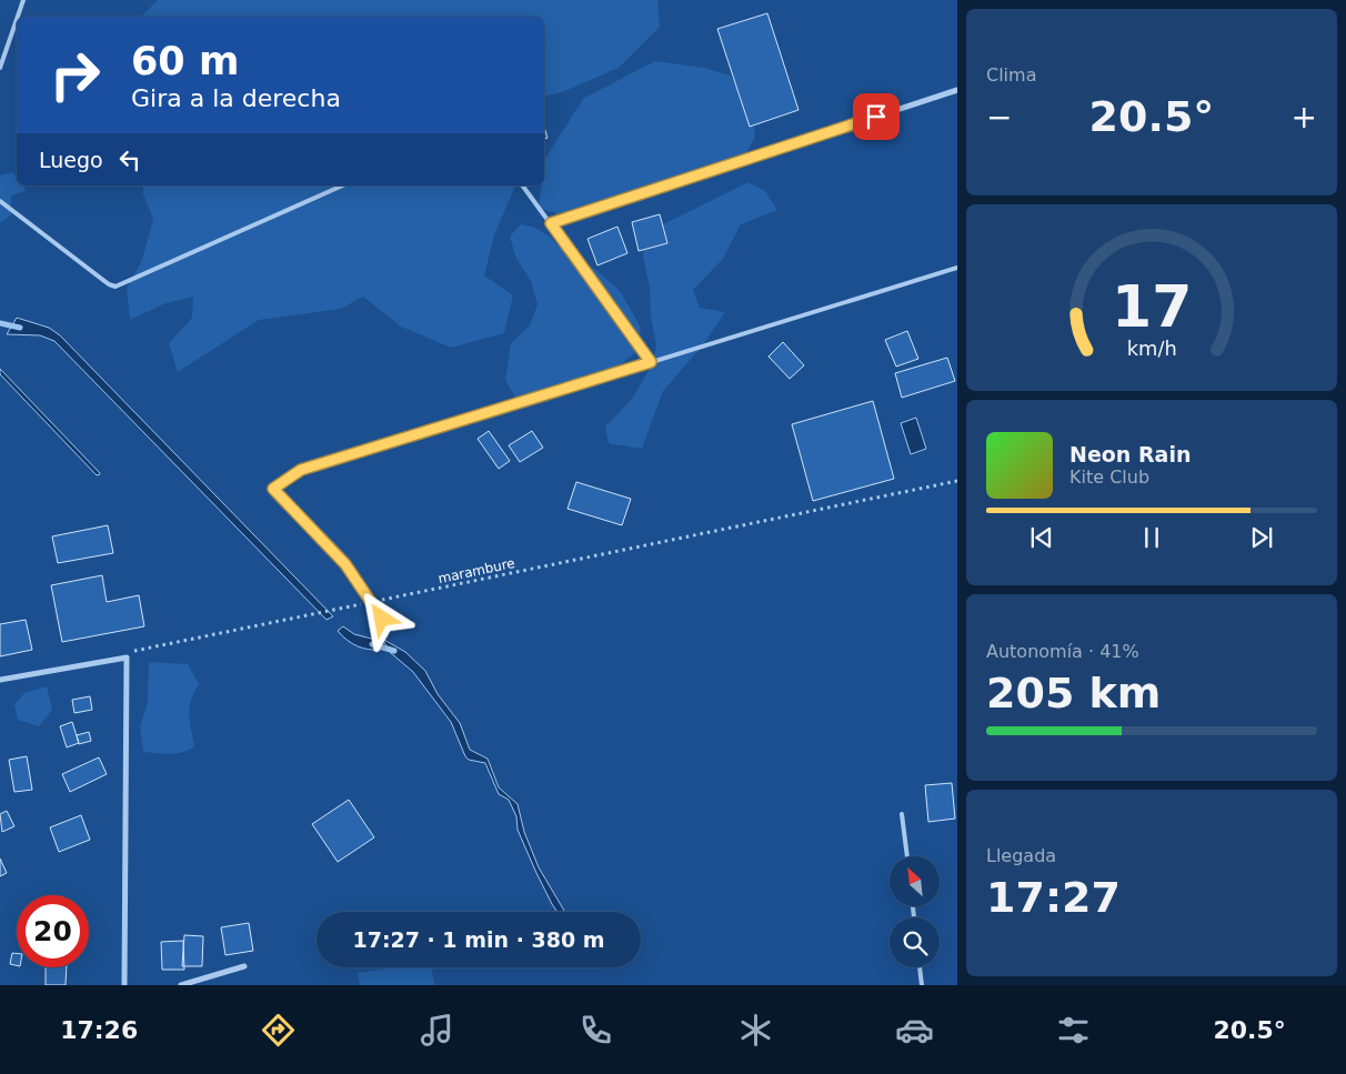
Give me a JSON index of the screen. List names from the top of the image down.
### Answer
{
  "streets": {
    "path": ["marambure"]
  },
  "north": "top left",
  "page": {
    "tile": [
      "Clima",
      ["Autonomía · 41%", "205 km"],
      ["Llegada", "17:27"]
    ],
    "turn": ["60 m", "Gira a la derecha"],
    "heat": ["−", "20.5°", "+"],
    "then": "Luego",
    "song": ["Neon Rain", "Kite Club"],
    "limit": "20",
    "trip": "17:27 · 1 min · 380 m",
    "tabs": ["17:26", "20.5°"],
    "gauge": ["17", "km/h"]
  }
}
